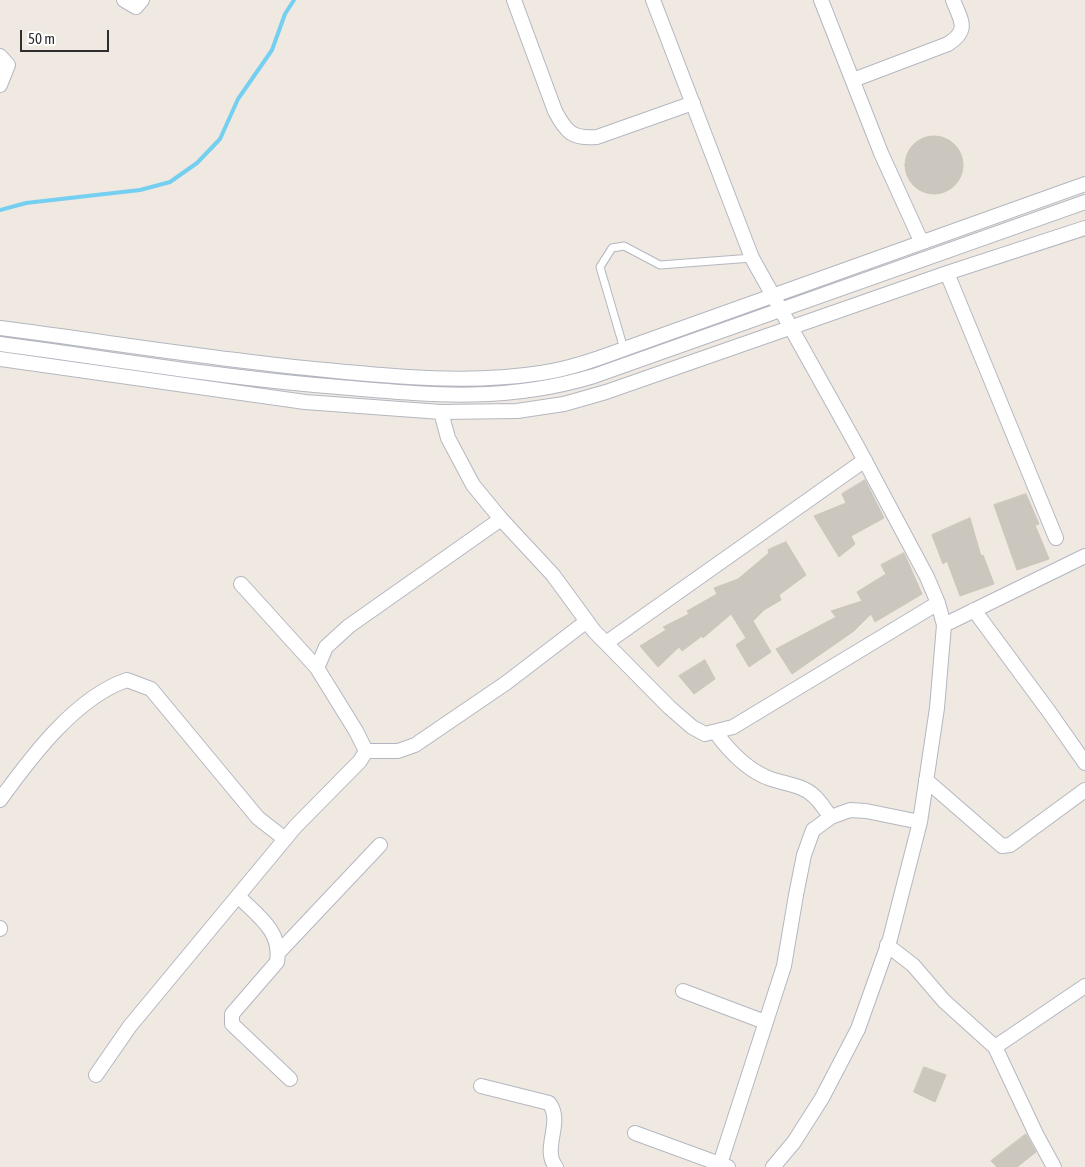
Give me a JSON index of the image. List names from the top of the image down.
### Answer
{
  "scale_bar": "50 m"
}
